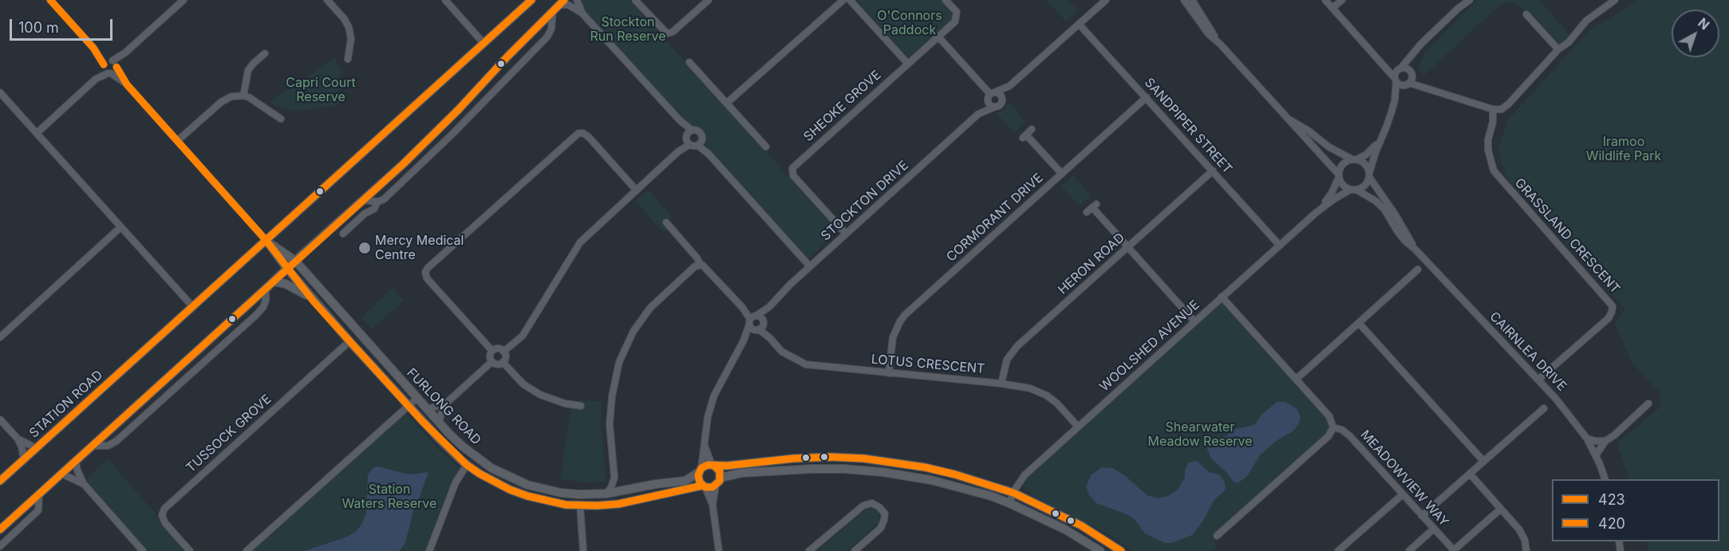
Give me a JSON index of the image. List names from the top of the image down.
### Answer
{
  "streets": {
    "main road": ["STATION ROAD", "FURLONG ROAD"],
    "street": [
      "SHEOKE GROVE",
      "SANDPIPER STREET",
      "STOCKTON DRIVE",
      "CORMORANT DRIVE",
      "GRASSLAND CRESCENT",
      "HERON ROAD",
      "WOOLSHED AVENUE",
      "CAIRNLEA DRIVE",
      "LOTUS CRESCENT",
      "TUSSOCK GROVE",
      "MEADOWVIEW WAY"
    ]
  },
  "crossings": [
    ["SHEOKE GROVE", "STOCKTON DRIVE"],
    ["SANDPIPER STREET", "CORMORANT DRIVE"],
    ["SANDPIPER STREET", "HERON ROAD"],
    ["SANDPIPER STREET", "WOOLSHED AVENUE"],
    ["STOCKTON DRIVE", "LOTUS CRESCENT"],
    ["STOCKTON DRIVE", "FURLONG ROAD"],
    ["CORMORANT DRIVE", "LOTUS CRESCENT"],
    ["GRASSLAND CRESCENT", "CAIRNLEA DRIVE"],
    ["HERON ROAD", "LOTUS CRESCENT"],
    ["WOOLSHED AVENUE", "CAIRNLEA DRIVE"],
    ["WOOLSHED AVENUE", "LOTUS CRESCENT"],
    ["WOOLSHED AVENUE", "MEADOWVIEW WAY"],
    ["STATION ROAD", "FURLONG ROAD"],
    ["FURLONG ROAD", "TUSSOCK GROVE"]
  ],
  "parks": [
    "O'Connors Paddock",
    "Stockton Run Reserve",
    "Capri Court Reserve",
    "Iramoo Wildlife Park",
    "Shearwater Meadow Reserve",
    "Station Waters Reserve"
  ],
  "places": ["Mercy Medical Centre"],
  "lines": ["transit line 423", "transit line 420"],
  "legend": ["423", "420"],
  "scale_bar": "100 m",
  "north": "top right"
}
